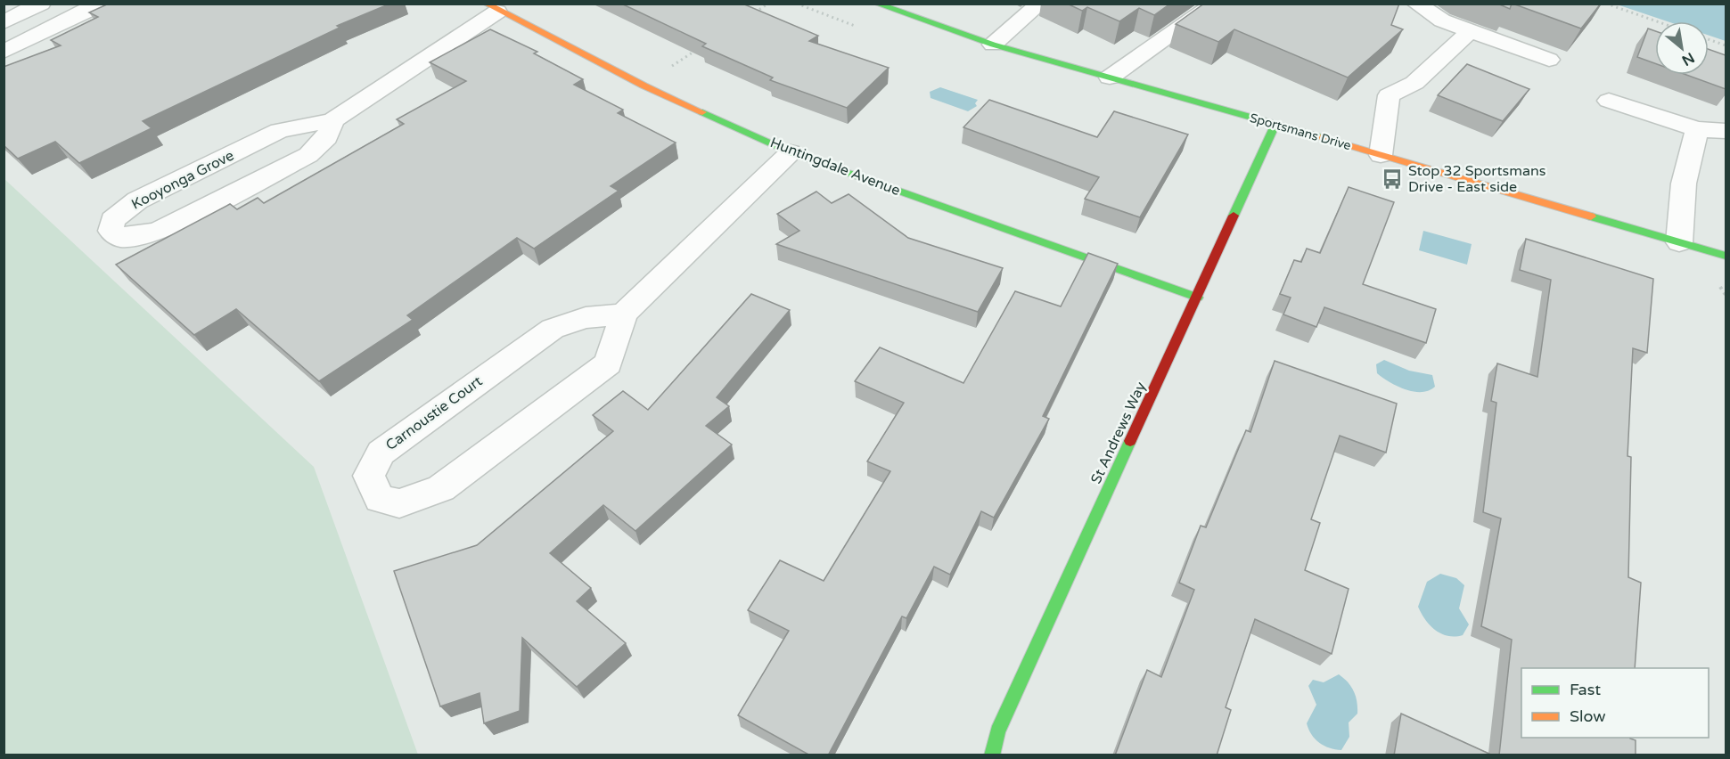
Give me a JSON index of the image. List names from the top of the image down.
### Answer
{
  "streets": {
    "street": [
      "Sportsmans Drive",
      "Huntingdale Avenue",
      "Kooyonga Grove",
      "Carnoustie Court",
      "St Andrews Way"
    ]
  },
  "crossings": [
    ["Sportsmans Drive", "St Andrews Way"],
    ["Huntingdale Avenue", "Kooyonga Grove"],
    ["Huntingdale Avenue", "Carnoustie Court"],
    ["Huntingdale Avenue", "St Andrews Way"]
  ],
  "places": {
    "bus stop": ["Stop 32 Sportsmans Drive - East side"]
  },
  "legend": ["Fast", "Slow"],
  "north": "bottom right"
}
